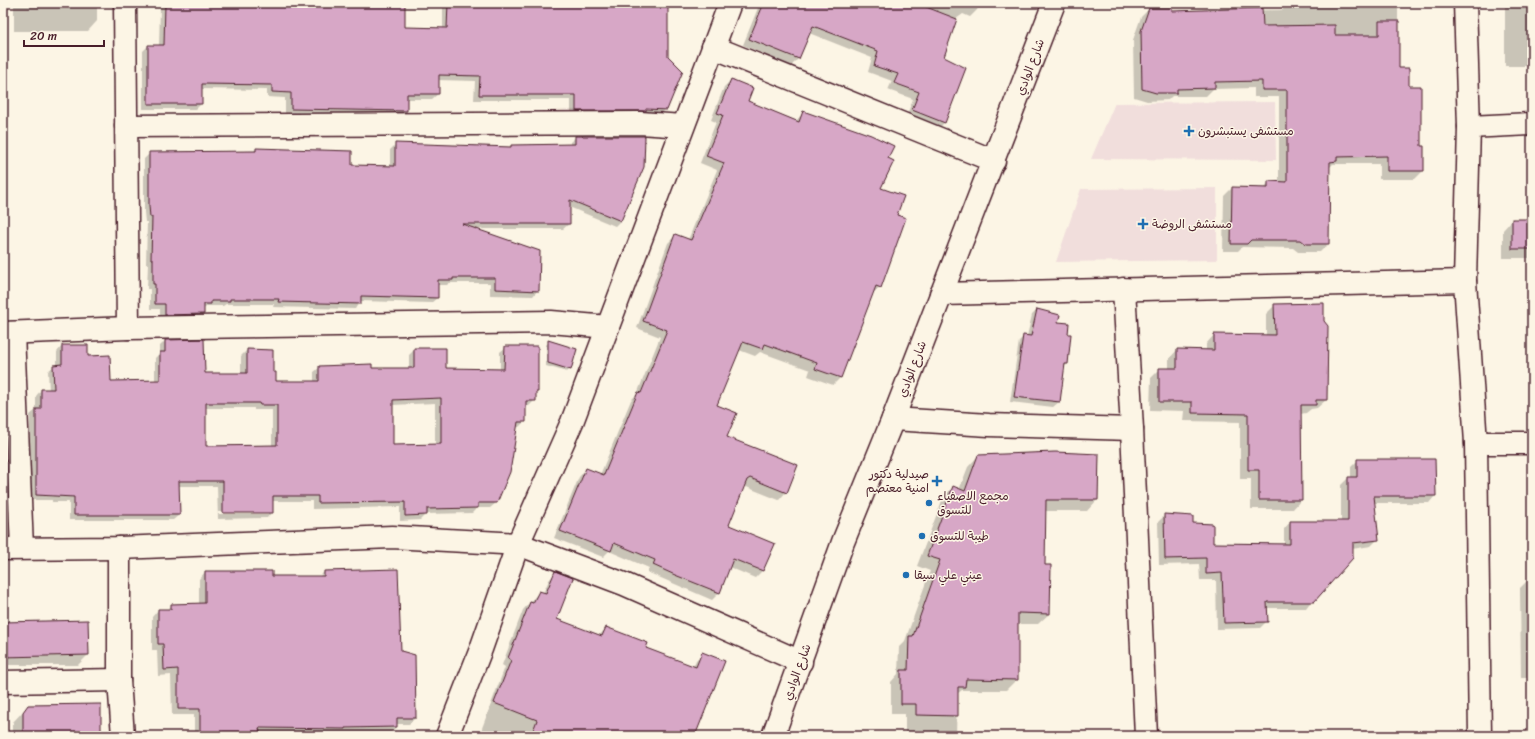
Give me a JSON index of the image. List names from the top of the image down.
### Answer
{
  "streets": {
    "street": ["شارع الوادي"]
  },
  "places": {
    "health": ["مستشفى يستبشرون", "مستشفى الروضة", "صيدلية دكتور امنية معتصم"],
    "other": ["مجمع الاصفياء للتسوق", "طيبة للتسوق", "عيني علي سيقا"]
  },
  "scale_bar": "20 m"
}
